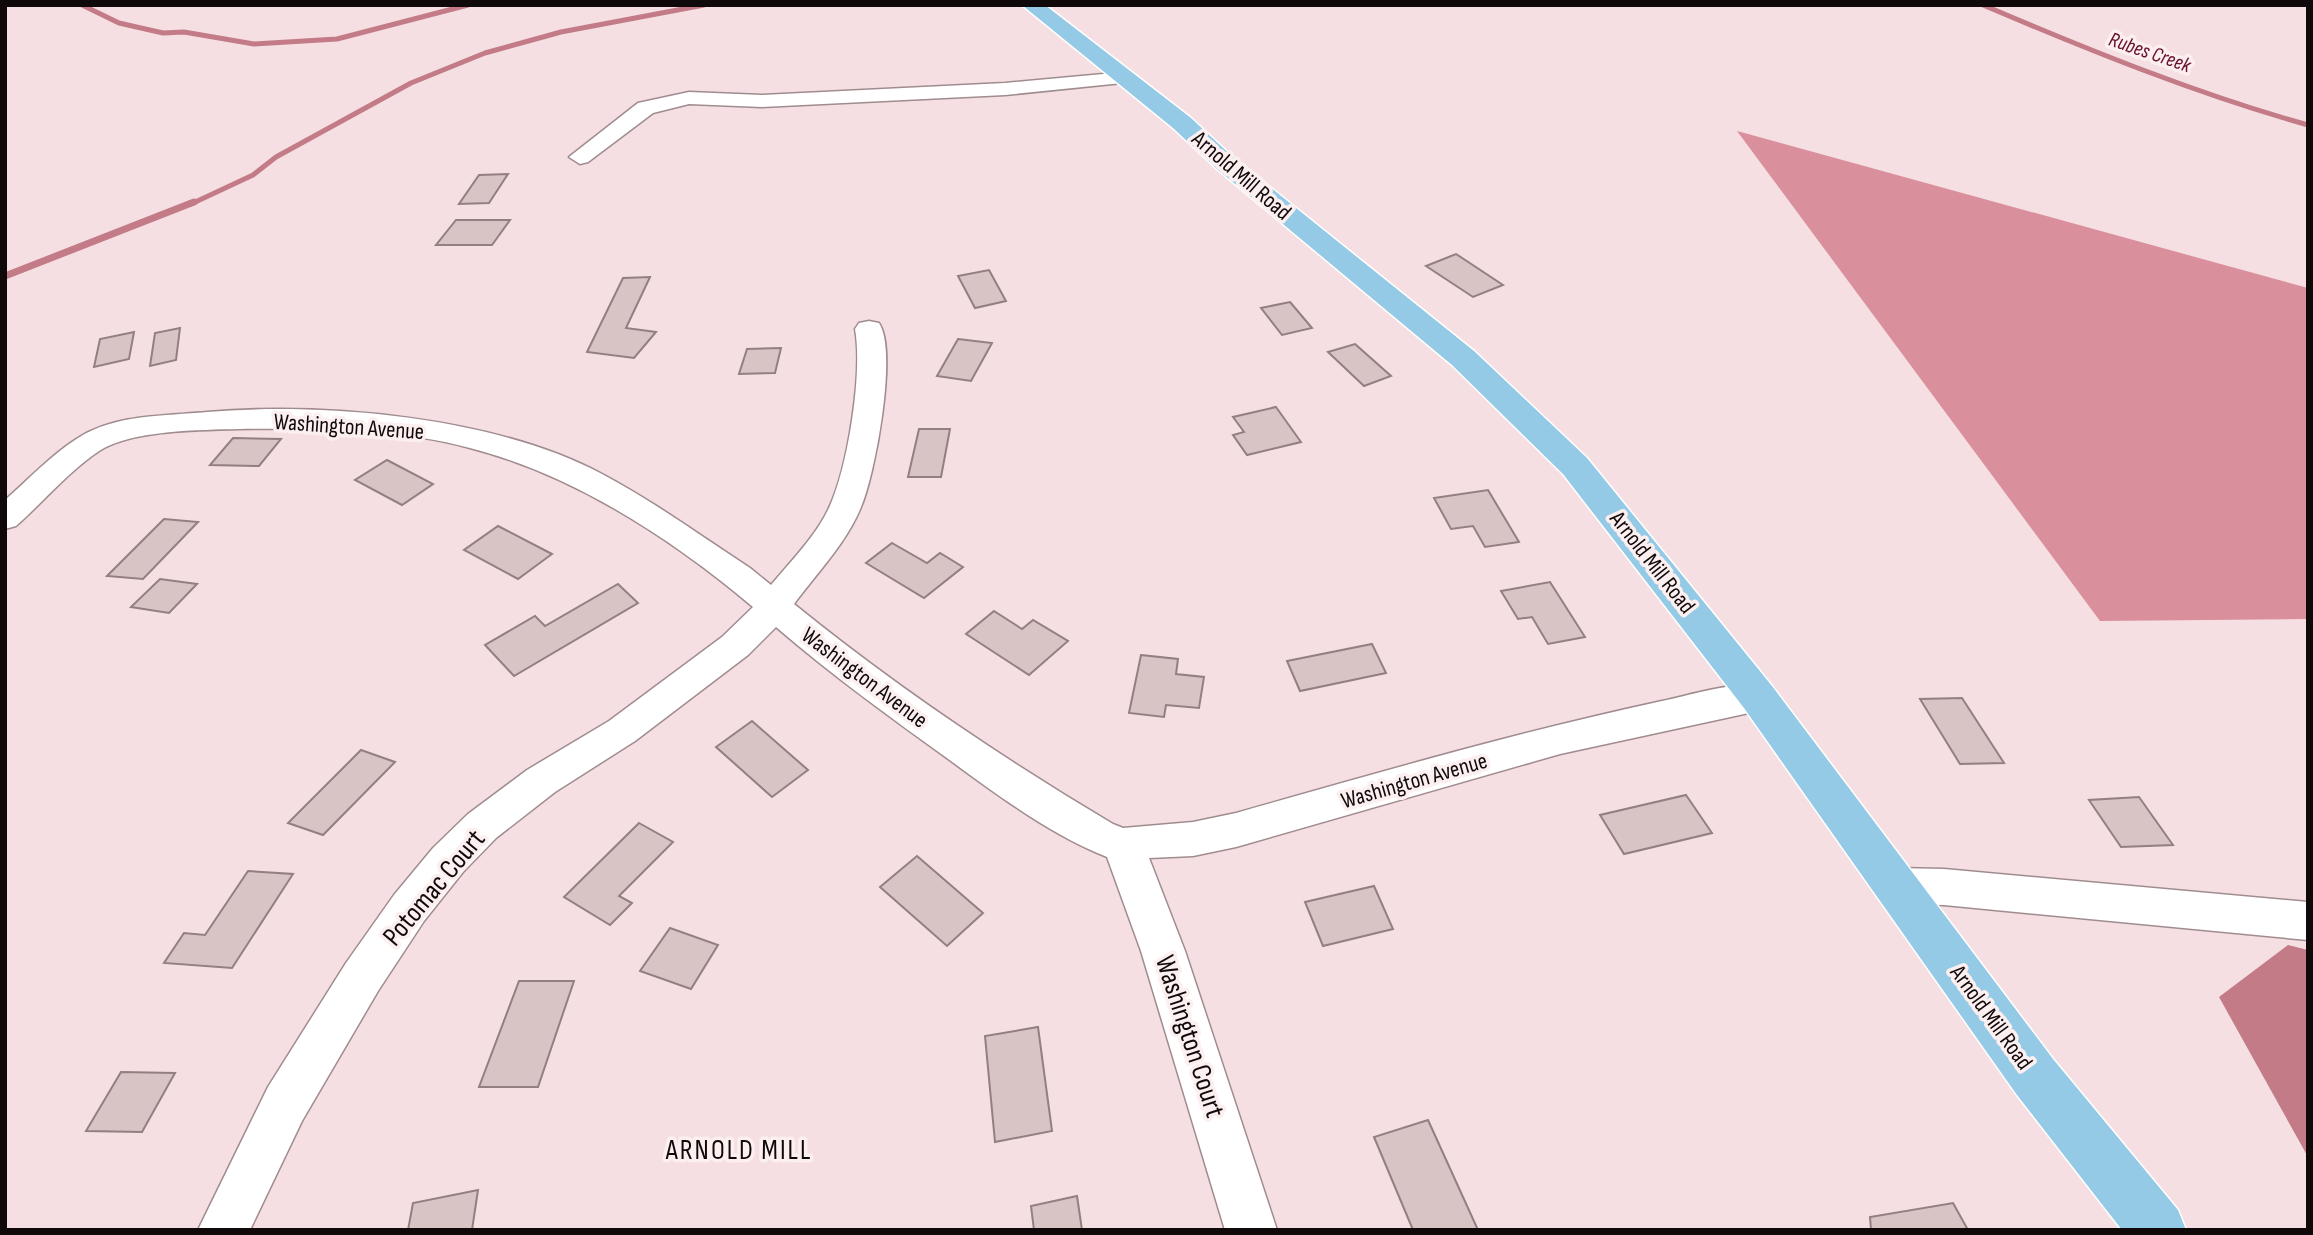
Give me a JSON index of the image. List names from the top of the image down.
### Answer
{
  "streets": {
    "main road": ["Arnold Mill Road"],
    "street": ["Washington Avenue", "Potomac Court", "Washington Court"]
  },
  "crossings": [
    ["Arnold Mill Road", "Washington Avenue"],
    ["Washington Avenue", "Potomac Court"],
    ["Washington Avenue", "Washington Court"]
  ],
  "districts": ["ARNOLD MILL"],
  "water": ["Rubes Creek"]
}
